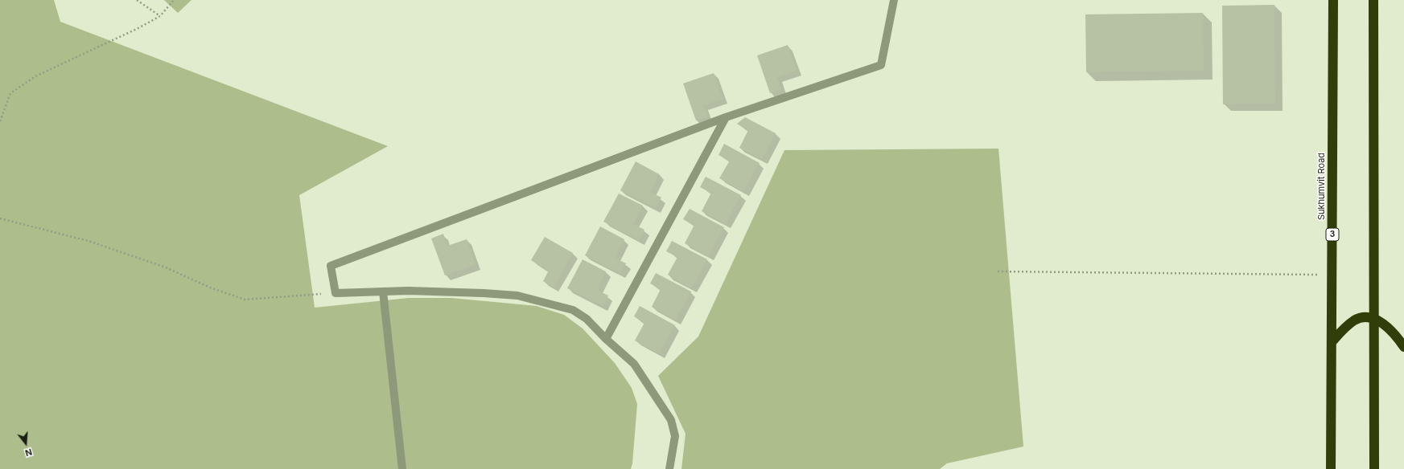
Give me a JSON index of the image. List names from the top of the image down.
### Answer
{
  "streets": {
    "highway": ["Sukhumvit Road", "3"]
  },
  "north": "bottom"
}
